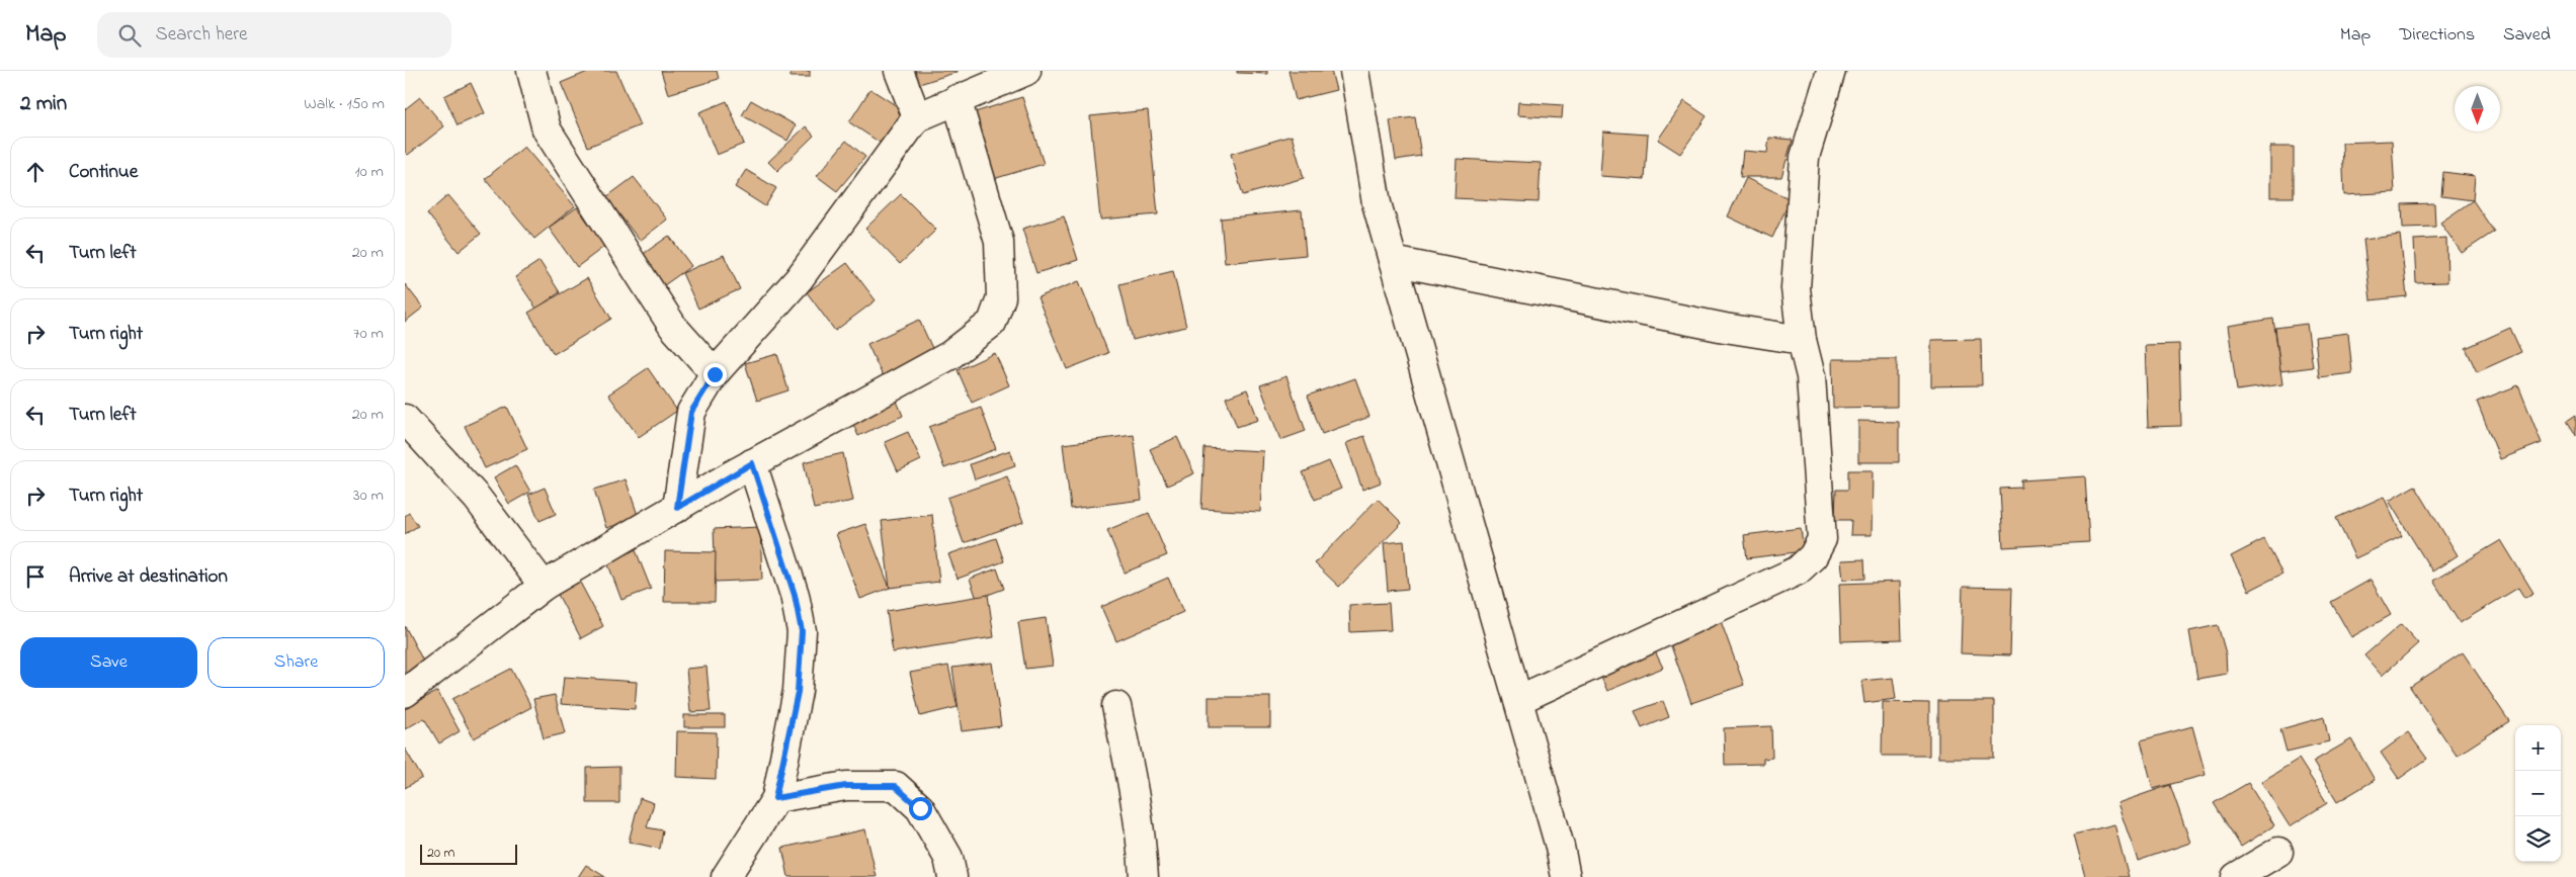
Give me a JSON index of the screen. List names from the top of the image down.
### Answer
{
  "scale_bar": "20 m",
  "north": "bottom",
  "page": {
    "header": "Map",
    "search": "Search here",
    "nav": ["Map", "Directions", "Saved"],
    "heading": ["2 min", "Walk · 150 m"],
    "list": [
      ["Continue", "10 m"],
      ["Turn left", "20 m"],
      ["Turn right", "70 m"],
      ["Turn left", "20 m"],
      ["Turn right", "30 m"],
      "Arrive at destination"
    ],
    "buttons": ["Save", "Share"],
    "map_buttons": ["+", "−"],
    "scale": "20 m"
  }
}
